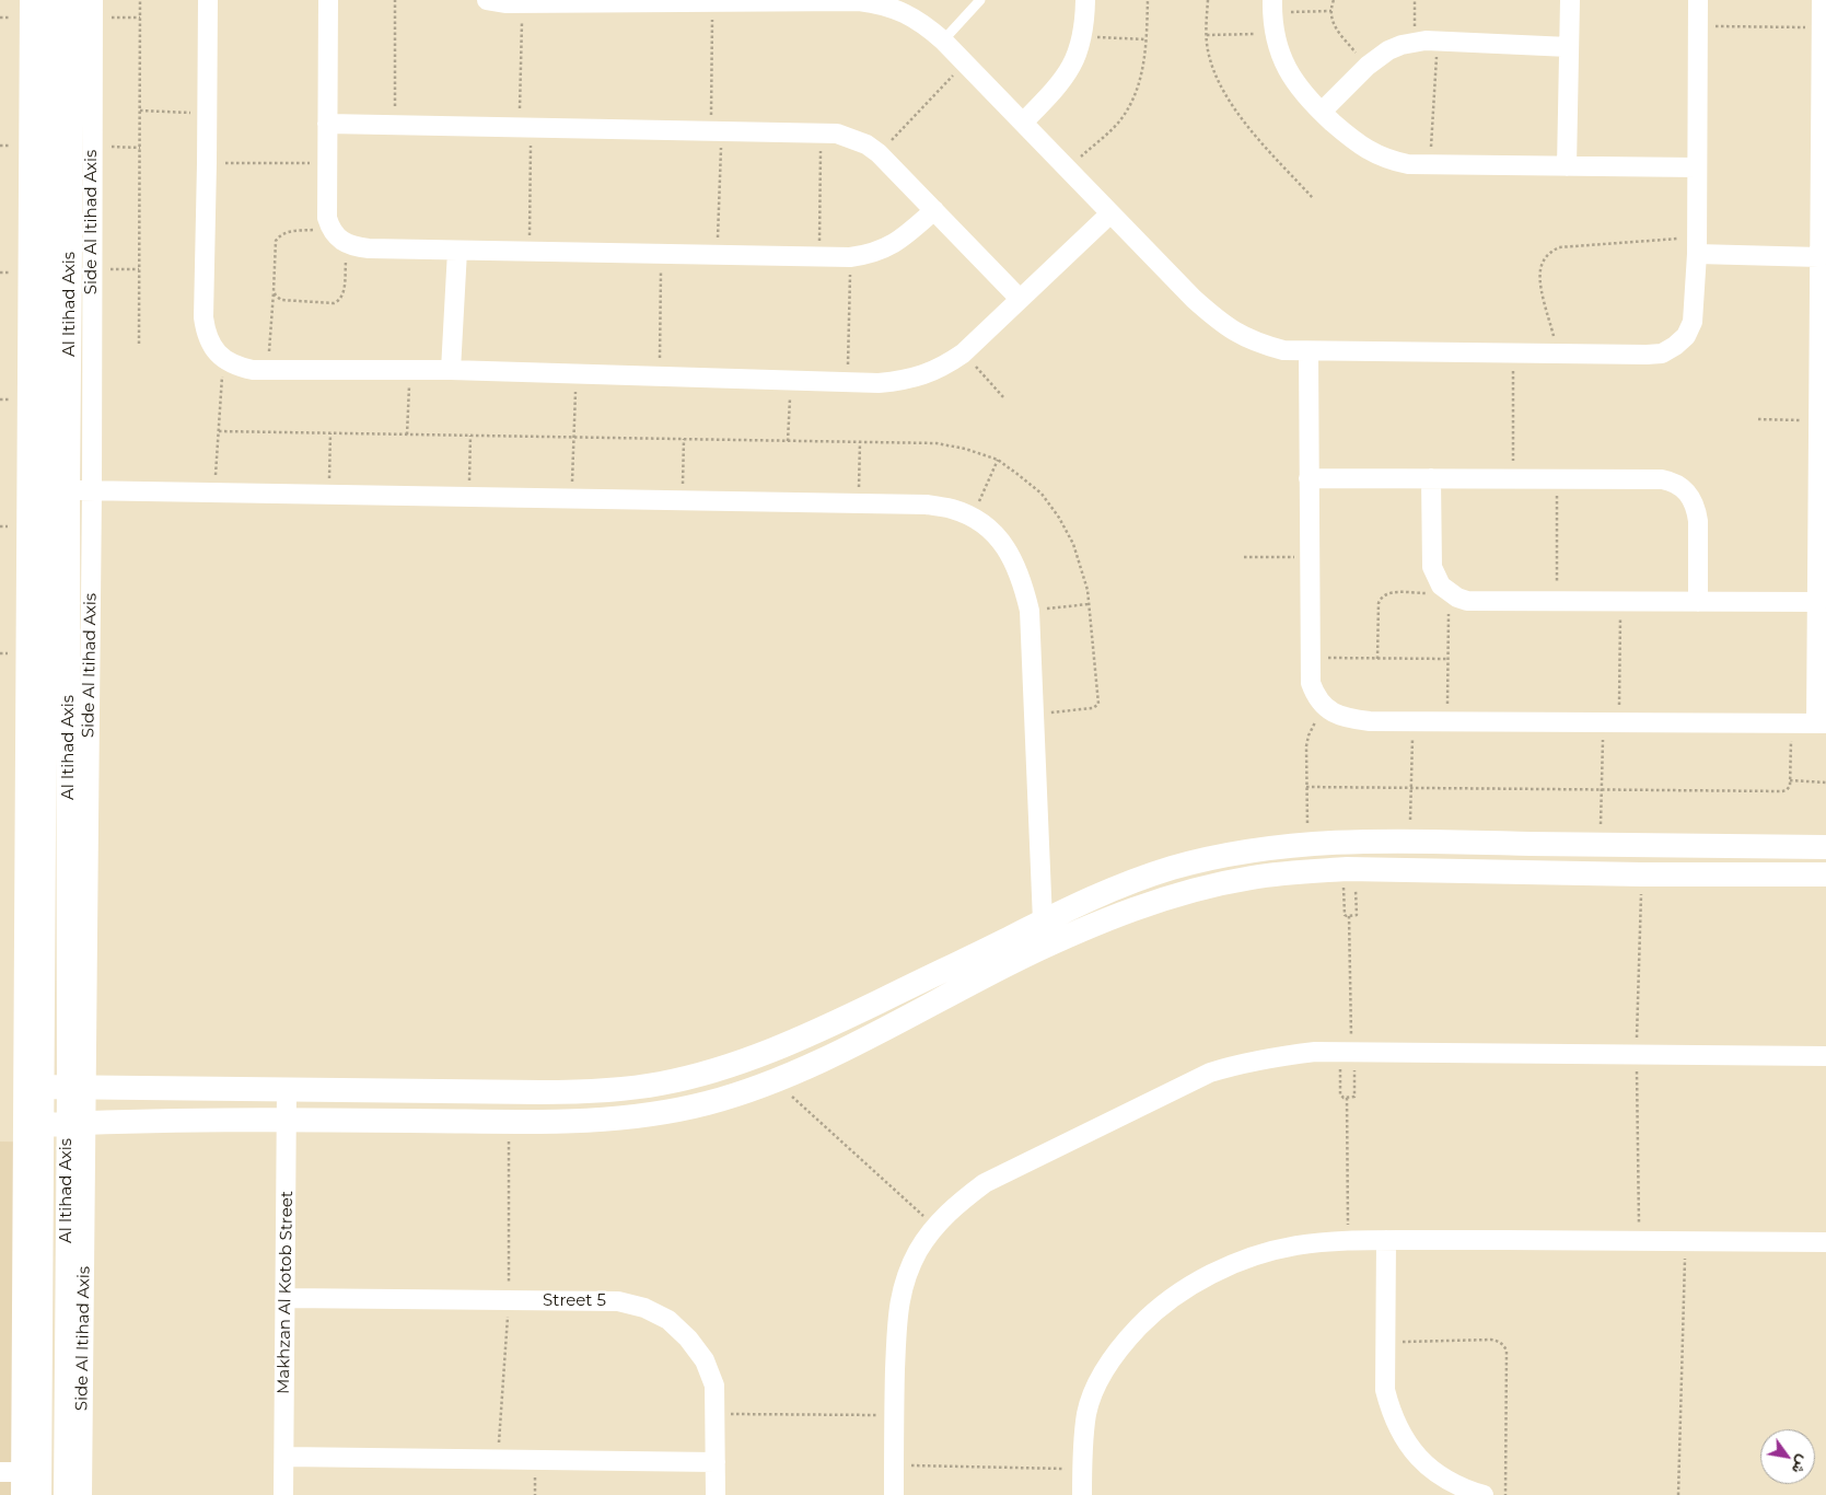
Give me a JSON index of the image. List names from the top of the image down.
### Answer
{
  "streets": {
    "street": [
      "Side Al Itihad Axis",
      "Al Itihad Axis",
      "Makhzan Al Kotob Street",
      "Street 5"
    ]
  },
  "crossings": [
    ["Side Al Itihad Axis", "Al Itihad Axis"],
    ["Makhzan Al Kotob Street", "Street 5"]
  ],
  "north": "bottom right"
}
